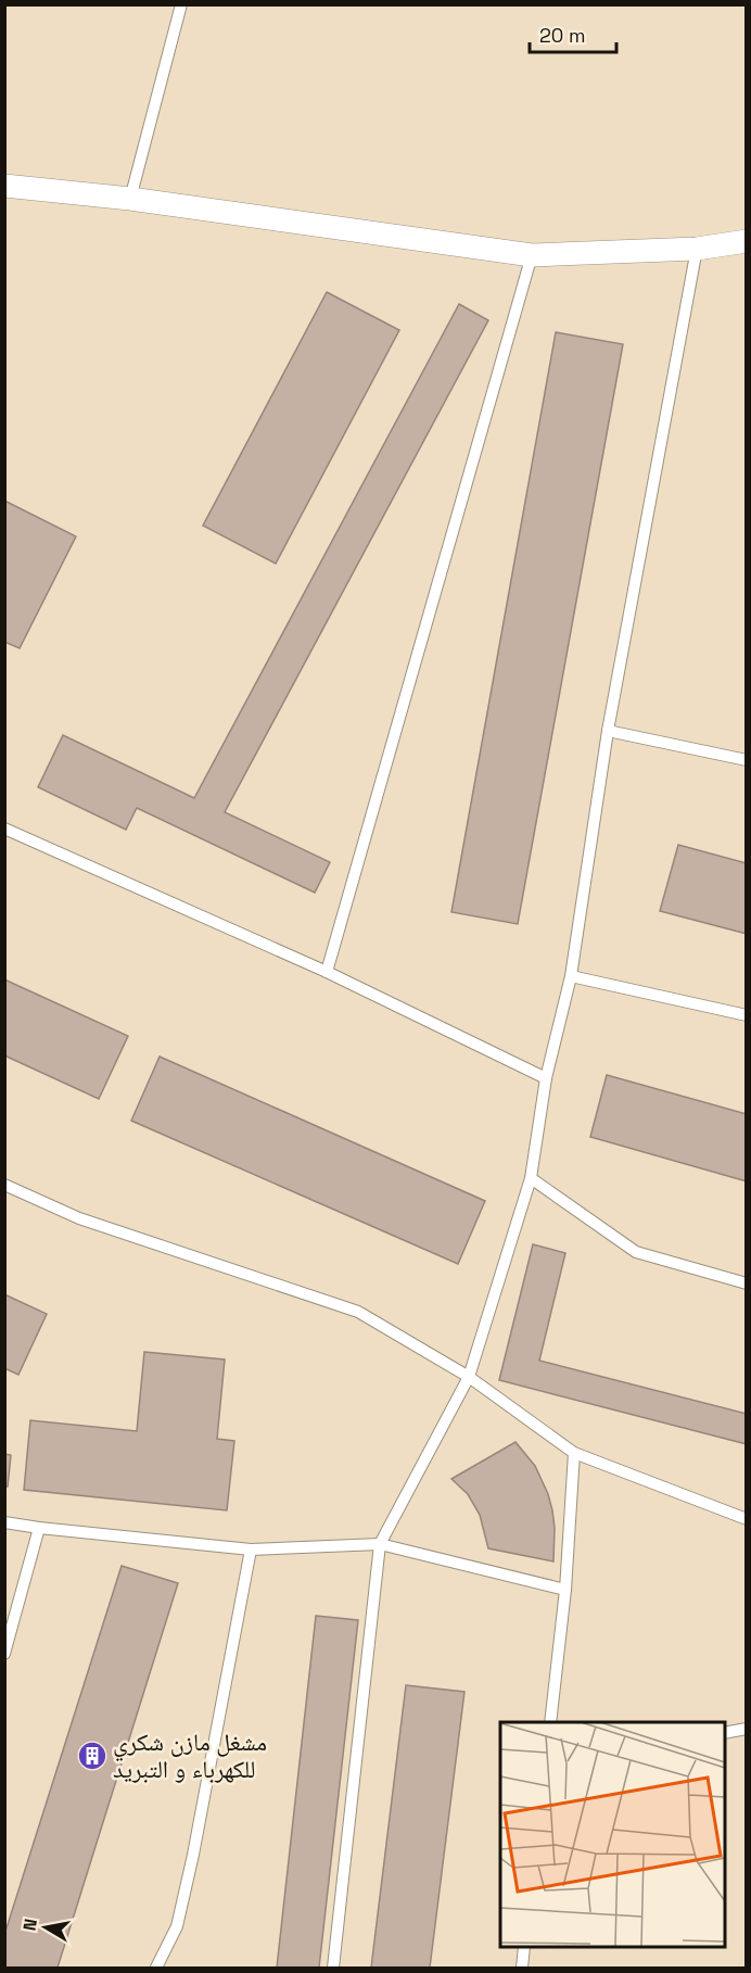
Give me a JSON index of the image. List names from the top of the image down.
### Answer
{
  "places": {
    "building": ["مشغل مازن شكري للكهرباء و التبريد"]
  },
  "scale_bar": "20 m",
  "north": "left"
}
